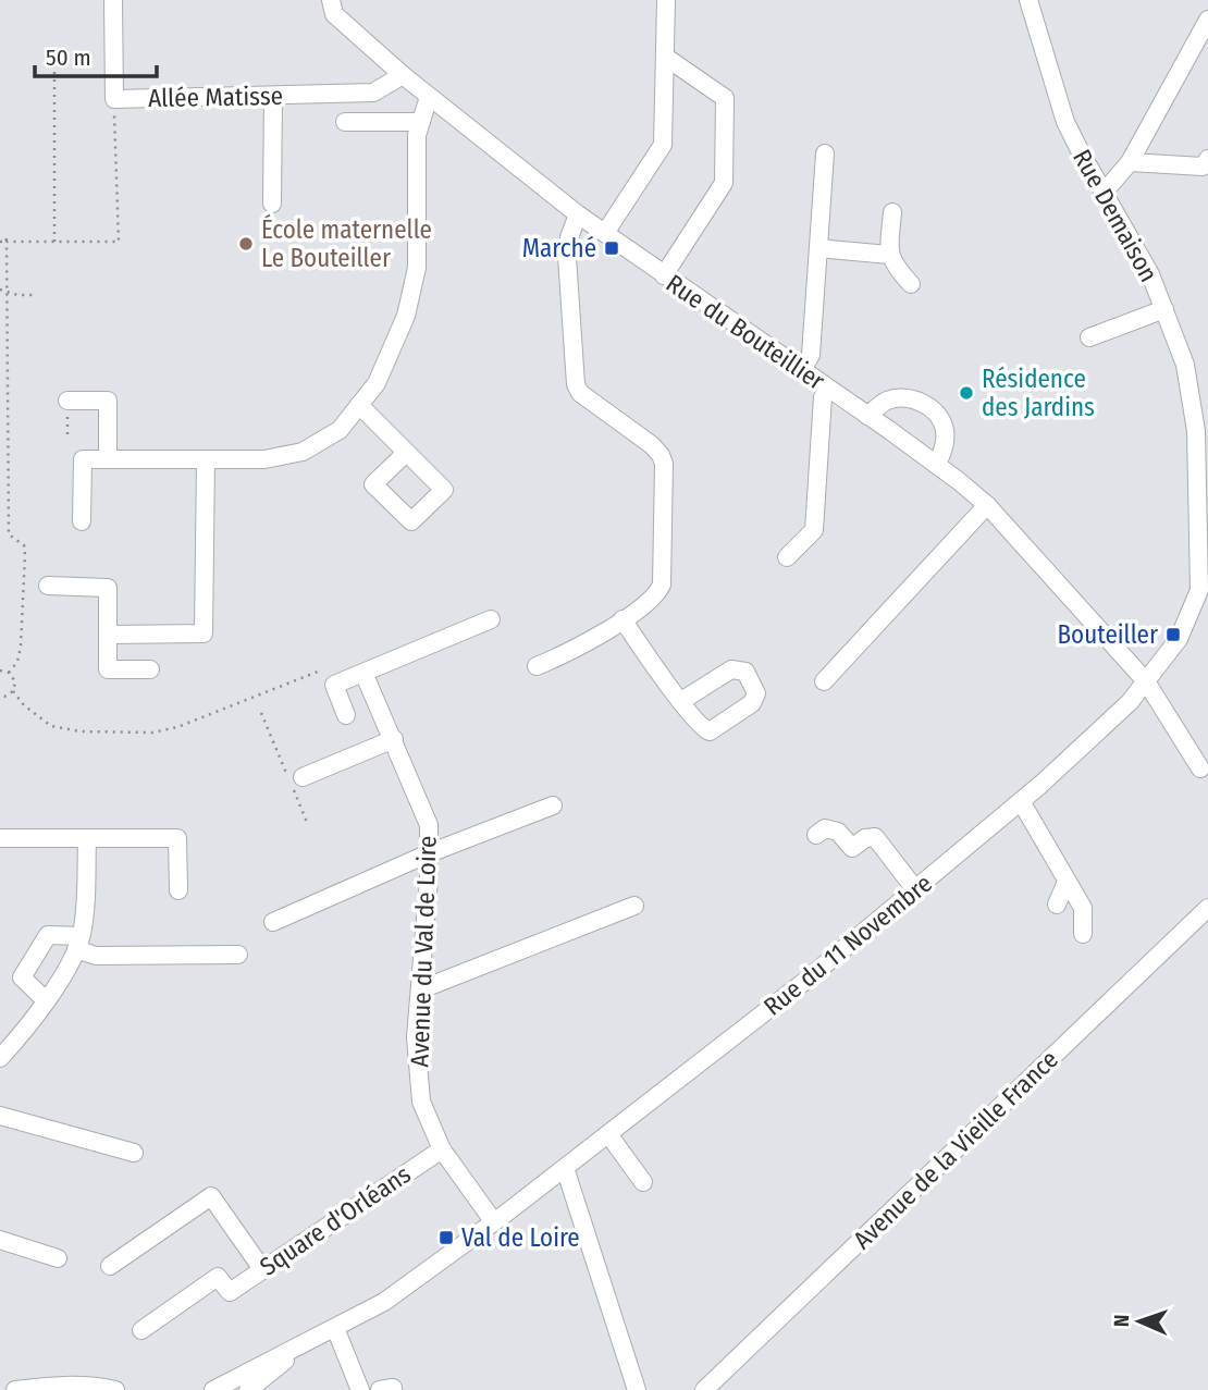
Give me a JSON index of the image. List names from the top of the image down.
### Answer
{
  "streets": {
    "street": [
      "Allée Matisse",
      "Rue Demaison",
      "Rue du Bouteillier",
      "Rue du 11 Novembre",
      "Avenue du Val de Loire",
      "Avenue de la Vieille France",
      "Square d'Orléans"
    ]
  },
  "crossings": [
    ["Allée Matisse", "Rue du Bouteillier"],
    ["Rue Demaison", "Rue du 11 Novembre"],
    ["Rue du Bouteillier", "Rue du 11 Novembre"],
    ["Rue du 11 Novembre", "Avenue du Val de Loire"],
    ["Avenue du Val de Loire", "Square d'Orléans"]
  ],
  "places": {
    "other": ["École maternelle Le Bouteiller", "Résidence des Jardins"],
    "transit": ["Marché", "Bouteiller", "Val de Loire"]
  },
  "scale_bar": "50 m",
  "north": "left"
}
